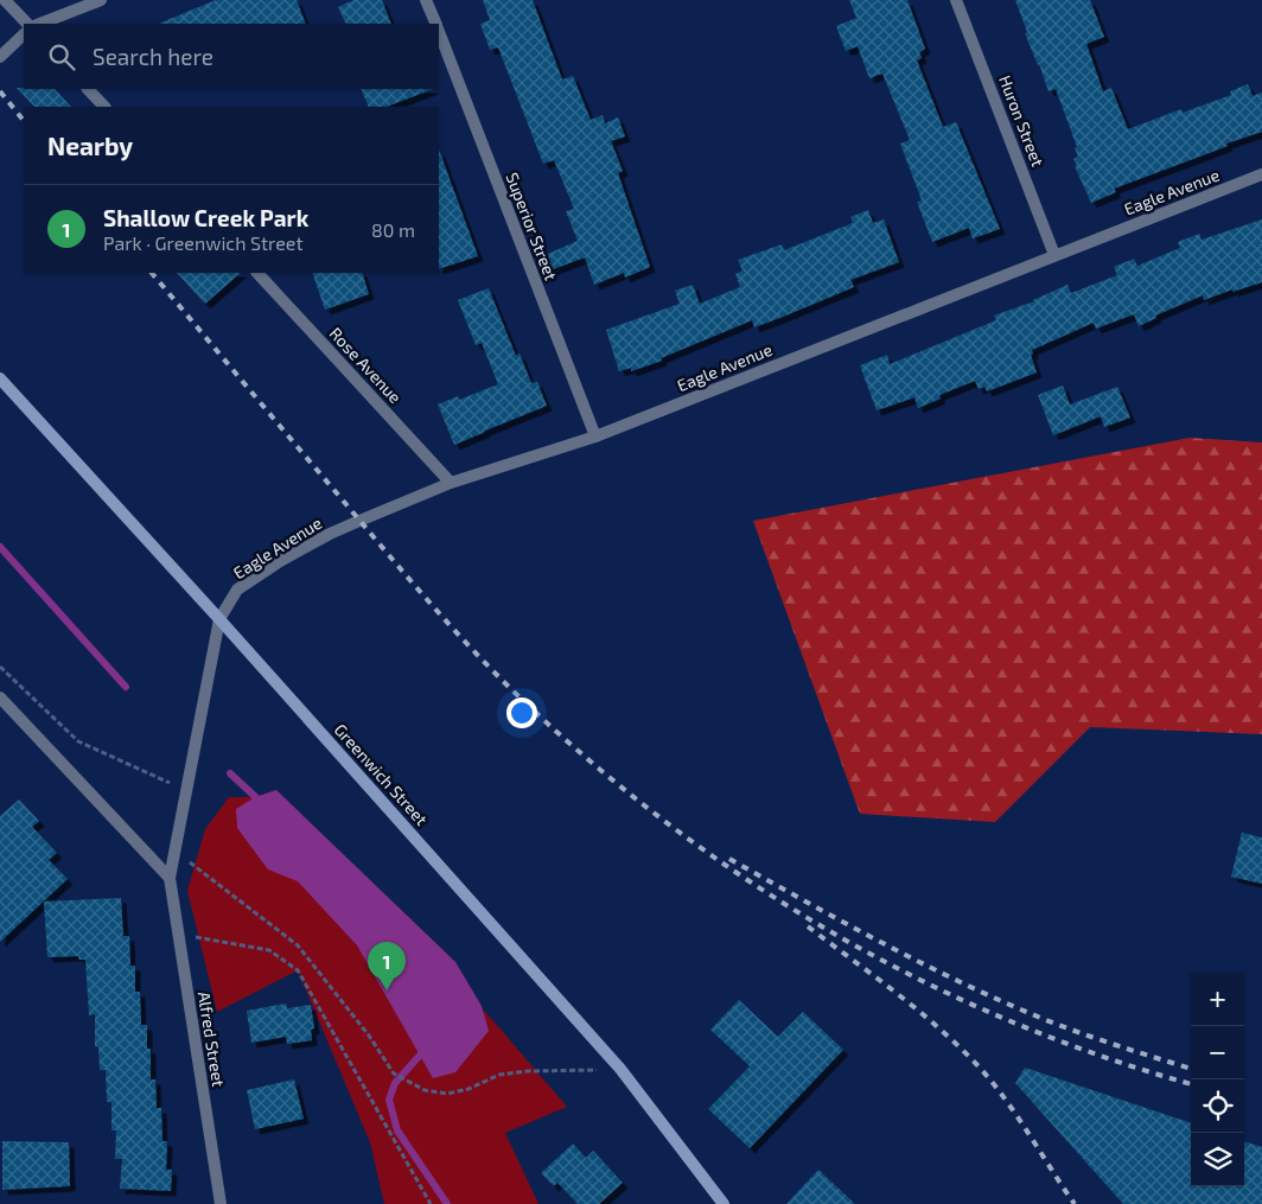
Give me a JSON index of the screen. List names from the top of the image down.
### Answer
{
  "streets": {
    "street": [
      "Huron Street",
      "Eagle Avenue",
      "Superior Street",
      "Rose Avenue",
      "Greenwich Street",
      "Alfred Street"
    ]
  },
  "crossings": [
    ["Huron Street", "Eagle Avenue"],
    ["Eagle Avenue", "Superior Street"],
    ["Eagle Avenue", "Rose Avenue"],
    ["Eagle Avenue", "Greenwich Street"],
    ["Eagle Avenue", "Alfred Street"],
    ["Greenwich Street", "Alfred Street"]
  ],
  "page": {
    "search": "Search here",
    "heading": "Nearby",
    "list": [
      {
        "mark": "1",
        "name": "Shallow Creek Park",
        "note": "Park · Greenwich Street",
        "value": "80 m"
      }
    ],
    "pins": "1",
    "map_buttons": ["+", "−"]
  }
}
